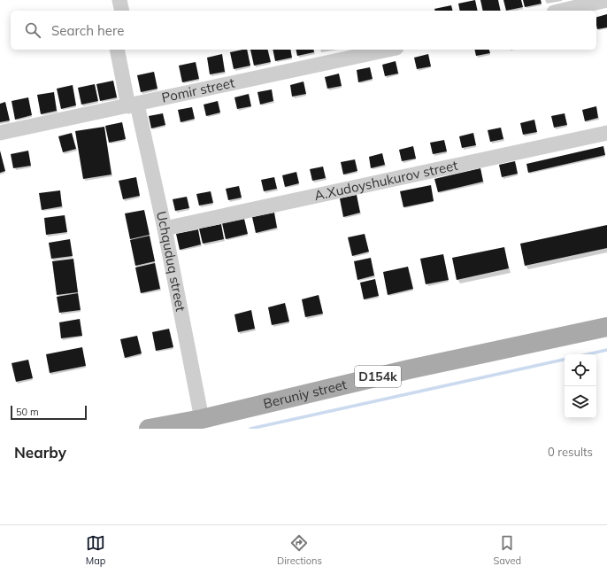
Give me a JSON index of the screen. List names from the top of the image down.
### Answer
{
  "streets": {
    "main road": ["D154k", "Beruniy street"],
    "street": ["Pomir street", "A.Xudoyshukurov street", "Uchquduq street"]
  },
  "crossings": [
    ["Pomir street", "Uchquduq street"],
    ["A.Xudoyshukurov street", "Uchquduq street"],
    ["Uchquduq street", "Beruniy street"]
  ],
  "scale_bar": "50 m",
  "page": {
    "search": "Search here",
    "scale": "50 m",
    "heading": ["Nearby", "0 results"],
    "nav": ["Map", "Directions", "Saved"]
  }
}
